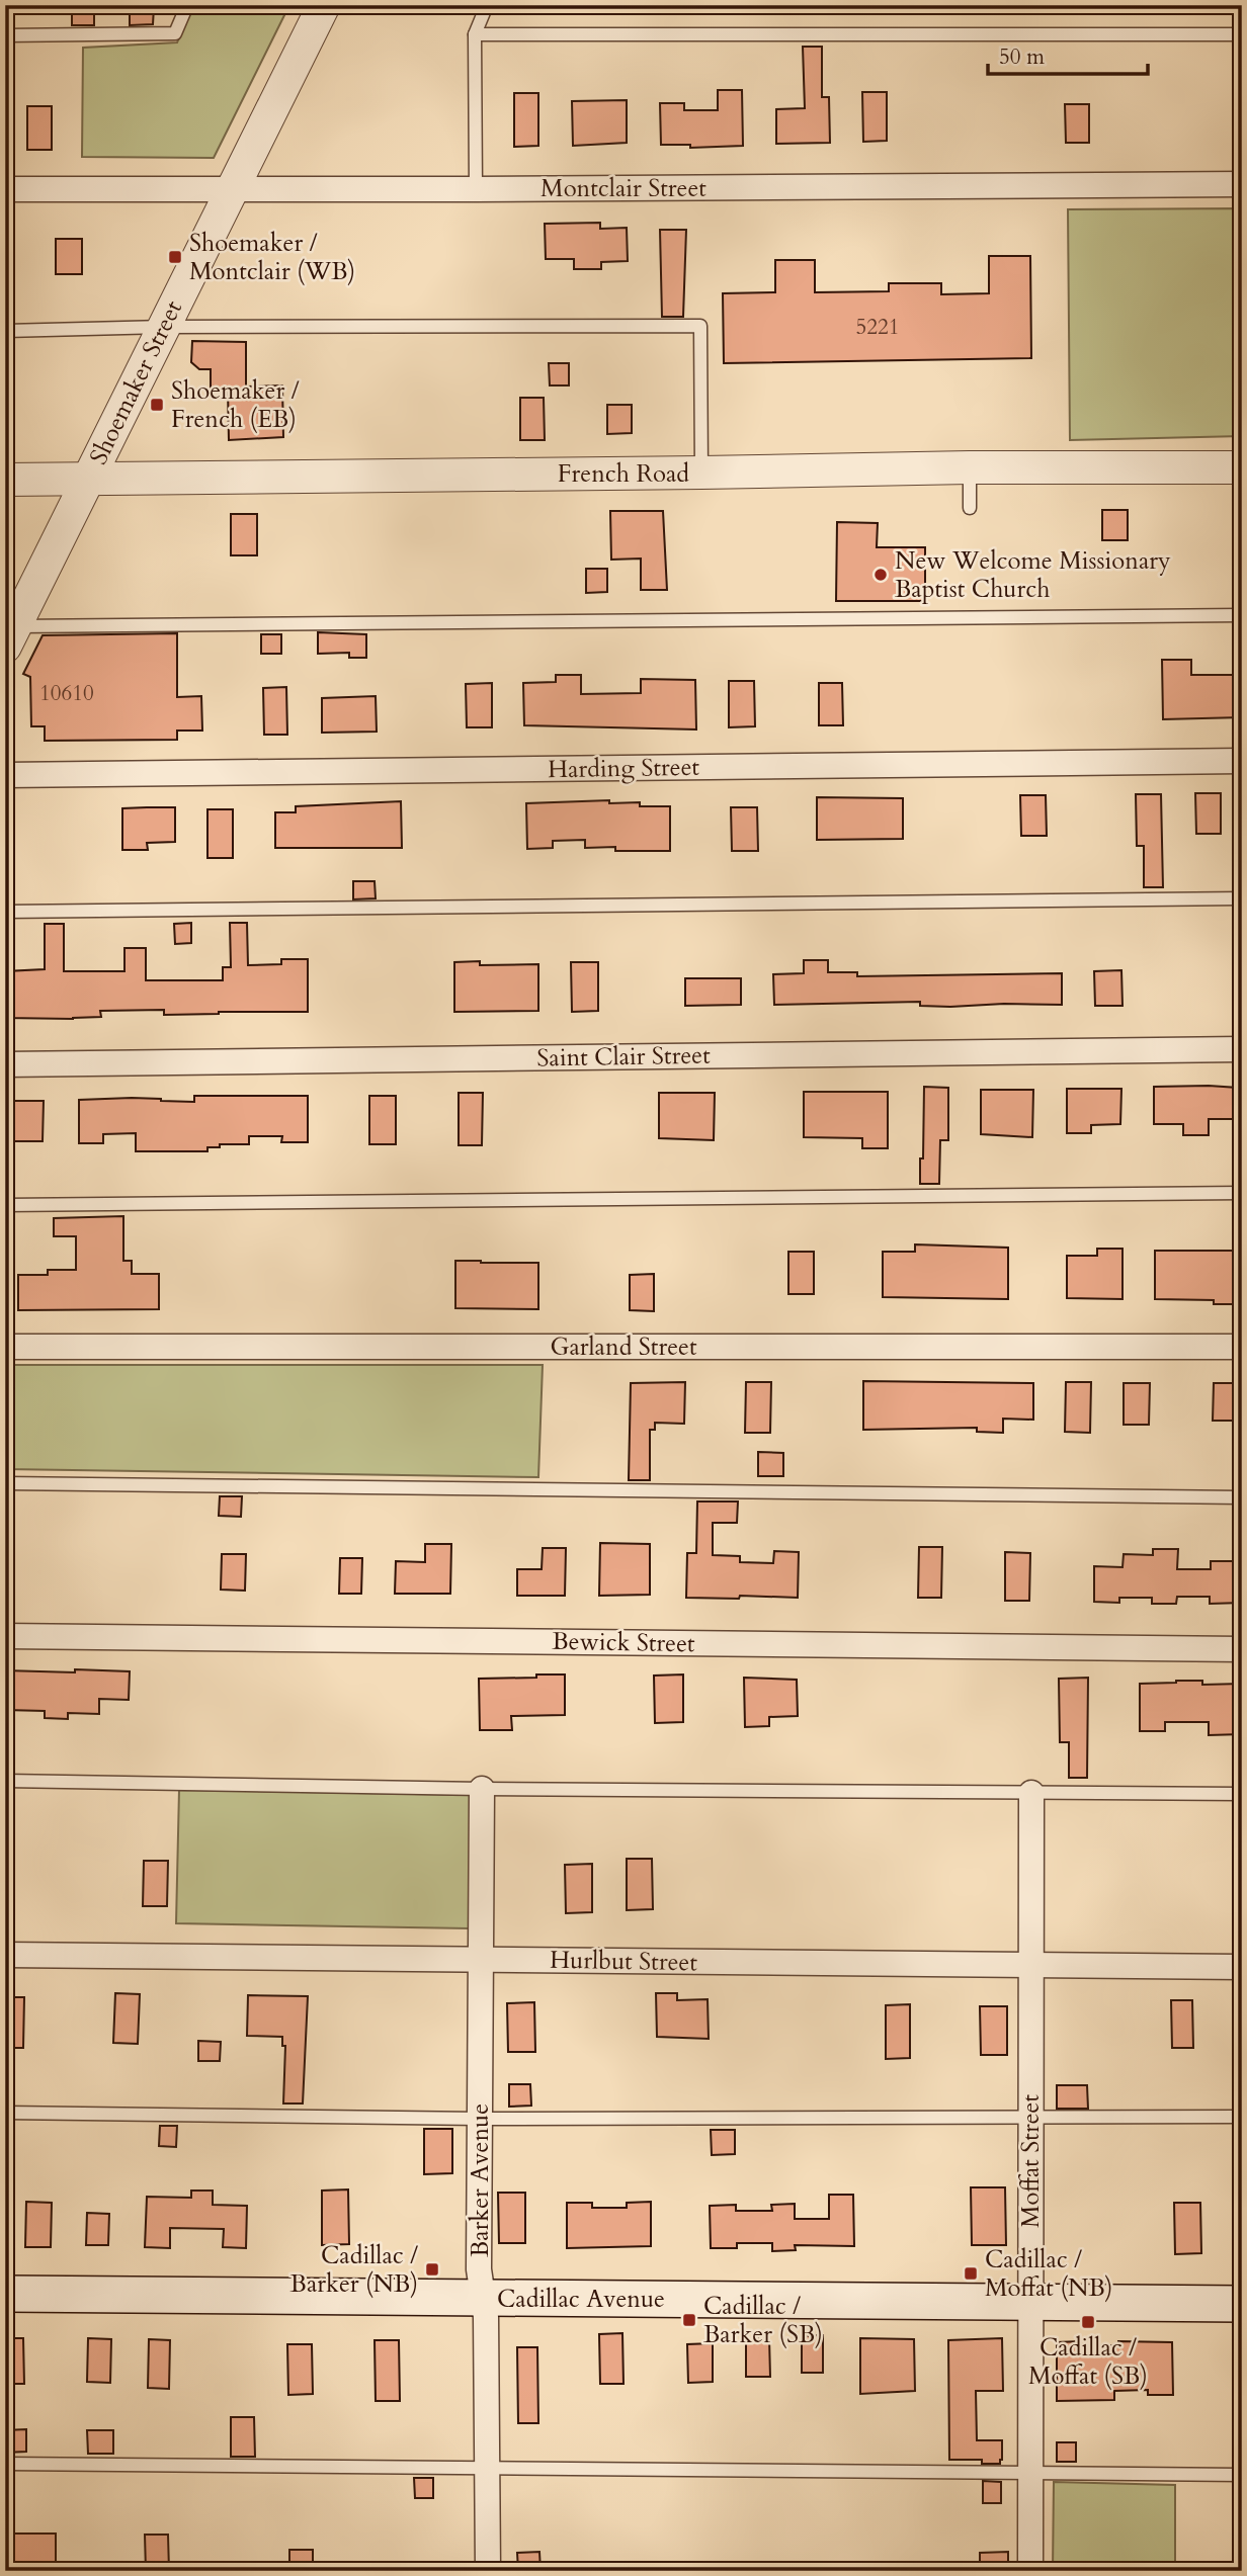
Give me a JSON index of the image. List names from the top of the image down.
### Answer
{
  "streets": {
    "main road": ["Cadillac Avenue"],
    "street": [
      "Montclair Street",
      "Shoemaker Street",
      "French Road",
      "Harding Street",
      "Saint Clair Street",
      "Garland Street",
      "Bewick Street",
      "Hurlbut Street",
      "Moffat Street",
      "Barker Avenue"
    ]
  },
  "crossings": [
    ["Montclair Street", "Shoemaker Street"],
    ["Shoemaker Street", "French Road"],
    ["Hurlbut Street", "Moffat Street"],
    ["Hurlbut Street", "Barker Avenue"],
    ["Moffat Street", "Cadillac Avenue"],
    ["Barker Avenue", "Cadillac Avenue"]
  ],
  "places": {
    "transit": [
      "Shoemaker / Montclair (WB)",
      "Shoemaker / French (EB)",
      "Cadillac / Barker (NB)",
      "Cadillac / Moffat (NB)",
      "Cadillac / Barker (SB)",
      "Cadillac / Moffat (SB)"
    ],
    "other": ["New Welcome Missionary Baptist Church"]
  },
  "house_numbers": ["5221", "10610"],
  "scale_bar": "50 m"
}
